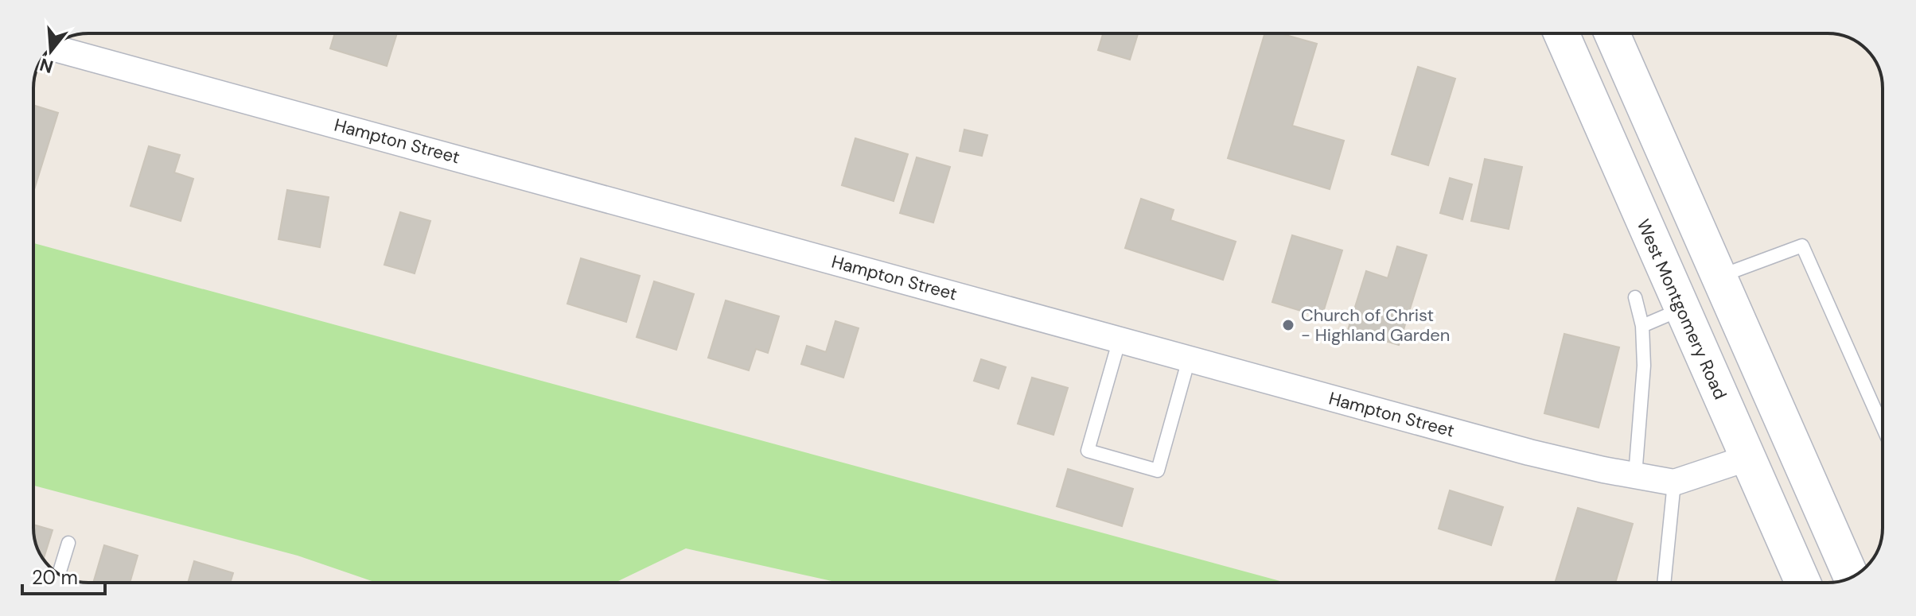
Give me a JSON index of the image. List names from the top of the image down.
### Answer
{
  "streets": {
    "main road": ["West Montgomery Road"],
    "street": ["Hampton Street"]
  },
  "crossings": [
    ["Hampton Street", "West Montgomery Road"]
  ],
  "places": ["Church of Christ - Highland Garden"],
  "scale_bar": "20 m",
  "north": "bottom"
}
